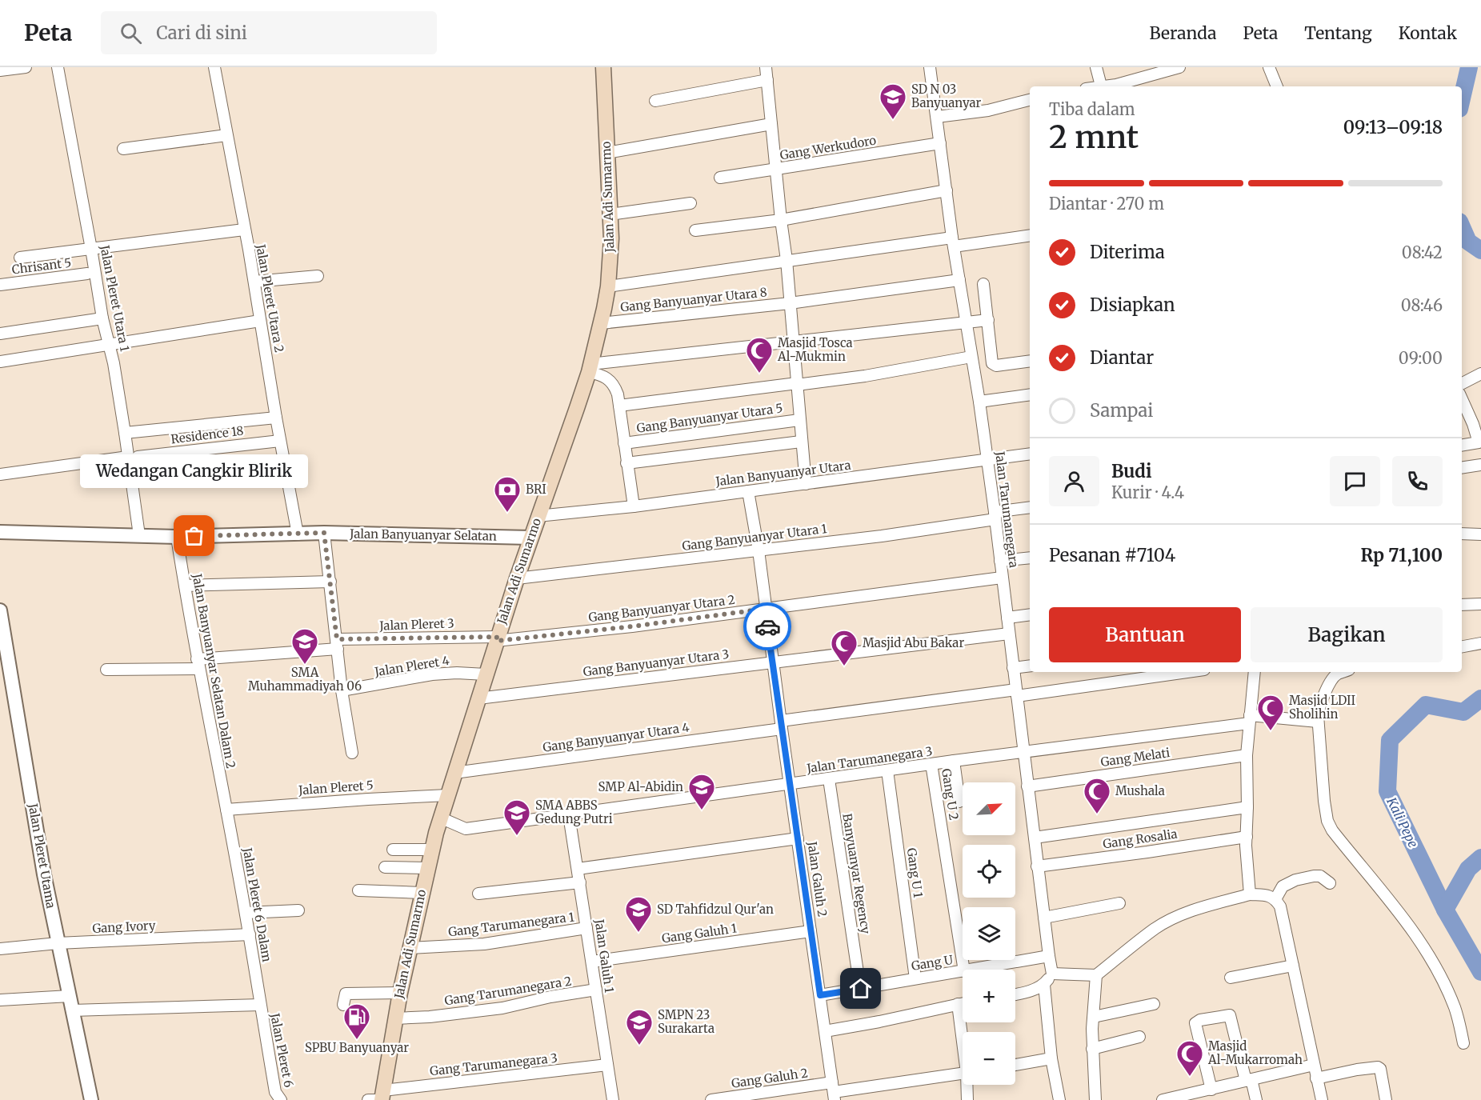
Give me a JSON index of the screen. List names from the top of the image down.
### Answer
{
  "streets": {
    "main road": ["Jalan Adi Sumarmo"],
    "street": [
      "Gang Werkudoro",
      "Chrisant 5",
      "Jalan Pleret Utara 1",
      "Jalan Pleret Utara 2",
      "Gang Banyuanyar Utara 8",
      "Gang Banyuanyar Utara 5",
      "Residence 18",
      "Jalan Banyuanyar Utara",
      "Jalan Tarumanegara",
      "Jalan Banyuanyar Selatan",
      "Gang Banyuanyar Utara 1",
      "Gang Banyuanyar Utara 2",
      "Jalan Pleret 3",
      "Gang Banyuanyar Utara 3",
      "Jalan Pleret 4",
      "Jalan Banyuanyar Selatan Dalam 2",
      "Gang Banyuanyar Utara 4",
      "Gang Melati",
      "Jalan Tarumanegara 3",
      "Jalan Pleret 5",
      "Gang U 2",
      "Gang Rosalia",
      "Jalan Pleret Utama",
      "Gang U 1",
      "Banyuanyar Regency",
      "Jalan Galuh 2",
      "Jalan Pleret 6 Dalam",
      "Gang Tarumanegara 1",
      "Gang Ivory",
      "Gang Galuh 1",
      "Jalan Galuh 1",
      "Gang U",
      "Gang Tarumanegara 2",
      "Jalan Pleret 6",
      "Gang Tarumanegara 3",
      "Gang Galuh 2"
    ]
  },
  "crossings": [
    ["Gang Werkudoro", "Jalan Tarumanegara"],
    ["Jalan Adi Sumarmo", "Gang Banyuanyar Utara 8"],
    ["Jalan Adi Sumarmo", "Jalan Banyuanyar Utara"],
    ["Jalan Adi Sumarmo", "Jalan Banyuanyar Selatan"],
    ["Jalan Adi Sumarmo", "Gang Banyuanyar Utara 1"],
    ["Jalan Adi Sumarmo", "Gang Banyuanyar Utara 2"],
    ["Jalan Adi Sumarmo", "Jalan Pleret 3"],
    ["Jalan Adi Sumarmo", "Gang Banyuanyar Utara 3"],
    ["Jalan Adi Sumarmo", "Jalan Pleret 4"],
    ["Jalan Adi Sumarmo", "Gang Banyuanyar Utara 4"],
    ["Jalan Adi Sumarmo", "Jalan Tarumanegara 3"],
    ["Jalan Adi Sumarmo", "Jalan Pleret 5"],
    ["Jalan Adi Sumarmo", "Gang Tarumanegara 1"],
    ["Jalan Adi Sumarmo", "Gang Tarumanegara 2"],
    ["Jalan Adi Sumarmo", "Gang Tarumanegara 3"],
    ["Jalan Pleret Utara 1", "Residence 18"],
    ["Jalan Pleret Utara 1", "Jalan Banyuanyar Selatan"],
    ["Jalan Pleret Utara 2", "Residence 18"],
    ["Jalan Pleret Utara 2", "Jalan Banyuanyar Selatan"],
    ["Gang Banyuanyar Utara 8", "Jalan Tarumanegara"],
    ["Jalan Banyuanyar Utara", "Jalan Tarumanegara"],
    ["Jalan Banyuanyar Utara", "Jalan Galuh 2"],
    ["Jalan Tarumanegara", "Gang Banyuanyar Utara 1"],
    ["Jalan Tarumanegara", "Gang Banyuanyar Utara 2"],
    ["Jalan Tarumanegara", "Gang Banyuanyar Utara 3"],
    ["Jalan Tarumanegara", "Gang Banyuanyar Utara 4"],
    ["Jalan Tarumanegara", "Gang Melati"],
    ["Jalan Tarumanegara", "Jalan Tarumanegara 3"],
    ["Jalan Tarumanegara", "Gang Rosalia"],
    ["Jalan Tarumanegara", "Gang U"],
    ["Jalan Banyuanyar Selatan", "Jalan Banyuanyar Selatan Dalam 2"],
    ["Gang Banyuanyar Utara 1", "Jalan Galuh 2"],
    ["Gang Banyuanyar Utara 2", "Jalan Pleret 3"],
    ["Gang Banyuanyar Utara 2", "Jalan Galuh 2"],
    ["Jalan Pleret 3", "Jalan Banyuanyar Selatan Dalam 2"],
    ["Gang Banyuanyar Utara 3", "Jalan Galuh 2"],
    ["Jalan Banyuanyar Selatan Dalam 2", "Jalan Pleret 5"],
    ["Jalan Banyuanyar Selatan Dalam 2", "Jalan Pleret 6 Dalam"],
    ["Gang Banyuanyar Utara 4", "Jalan Galuh 2"],
    ["Jalan Tarumanegara 3", "Gang U 2"],
    ["Jalan Tarumanegara 3", "Gang U 1"],
    ["Jalan Tarumanegara 3", "Banyuanyar Regency"],
    ["Jalan Tarumanegara 3", "Jalan Galuh 2"],
    ["Jalan Tarumanegara 3", "Jalan Galuh 1"],
    ["Jalan Pleret 5", "Jalan Pleret 6 Dalam"],
    ["Jalan Pleret Utama", "Gang Ivory"],
    ["Gang U 1", "Gang U"],
    ["Jalan Galuh 2", "Gang Galuh 1"],
    ["Jalan Galuh 2", "Gang U"],
    ["Jalan Galuh 2", "Gang Galuh 2"],
    ["Jalan Pleret 6 Dalam", "Gang Ivory"],
    ["Jalan Pleret 6 Dalam", "Jalan Pleret 6"],
    ["Gang Tarumanegara 1", "Jalan Galuh 1"],
    ["Gang Galuh 1", "Jalan Galuh 1"],
    ["Jalan Galuh 1", "Gang Tarumanegara 2"],
    ["Jalan Galuh 1", "Gang Tarumanegara 3"]
  ],
  "water": ["Kali Pepe"],
  "places": {
    "school or university": [
      "SD N 03 Banyuanyar",
      "SMA Muhammadiyah 06",
      "SMP Al-Abidin",
      "SMA ABBS Gedung Putri",
      "SD Tahfidzul Qur'an",
      "SMPN 23 Surakarta"
    ],
    "mosque": [
      "Masjid Tosca Al-Mukmin",
      "Masjid Abu Bakar",
      "Masjid LDII Sholihin",
      "Mushala",
      "Masjid Al-Mukarromah"
    ],
    "bank": ["BRI"],
    "other": ["Wedangan Cangkir Blirik"],
    "fuel station": ["SPBU Banyuanyar"]
  },
  "north": "top right",
  "page": {
    "header": "Peta",
    "search": "Cari di sini",
    "nav": [
      "Beranda",
      "Peta",
      "Tentang",
      "Kontak"
    ],
    "heading": ["2 mnt", "Tiba dalam", "09:13–09:18"],
    "panel": [
      "Budi",
      "Kurir · 4.4",
      "Pesanan #7104",
      "Rp 71,100"
    ],
    "bar": "Diantar · 270 m",
    "list": [
      ["Diterima", "08:42"],
      ["Disiapkan", "08:46"],
      ["Diantar", "09:00"],
      "Sampai"
    ],
    "bubble": "Wedangan Cangkir Blirik",
    "buttons": ["Bantuan", "Bagikan"],
    "map_buttons": ["+", "−"]
  }
}
